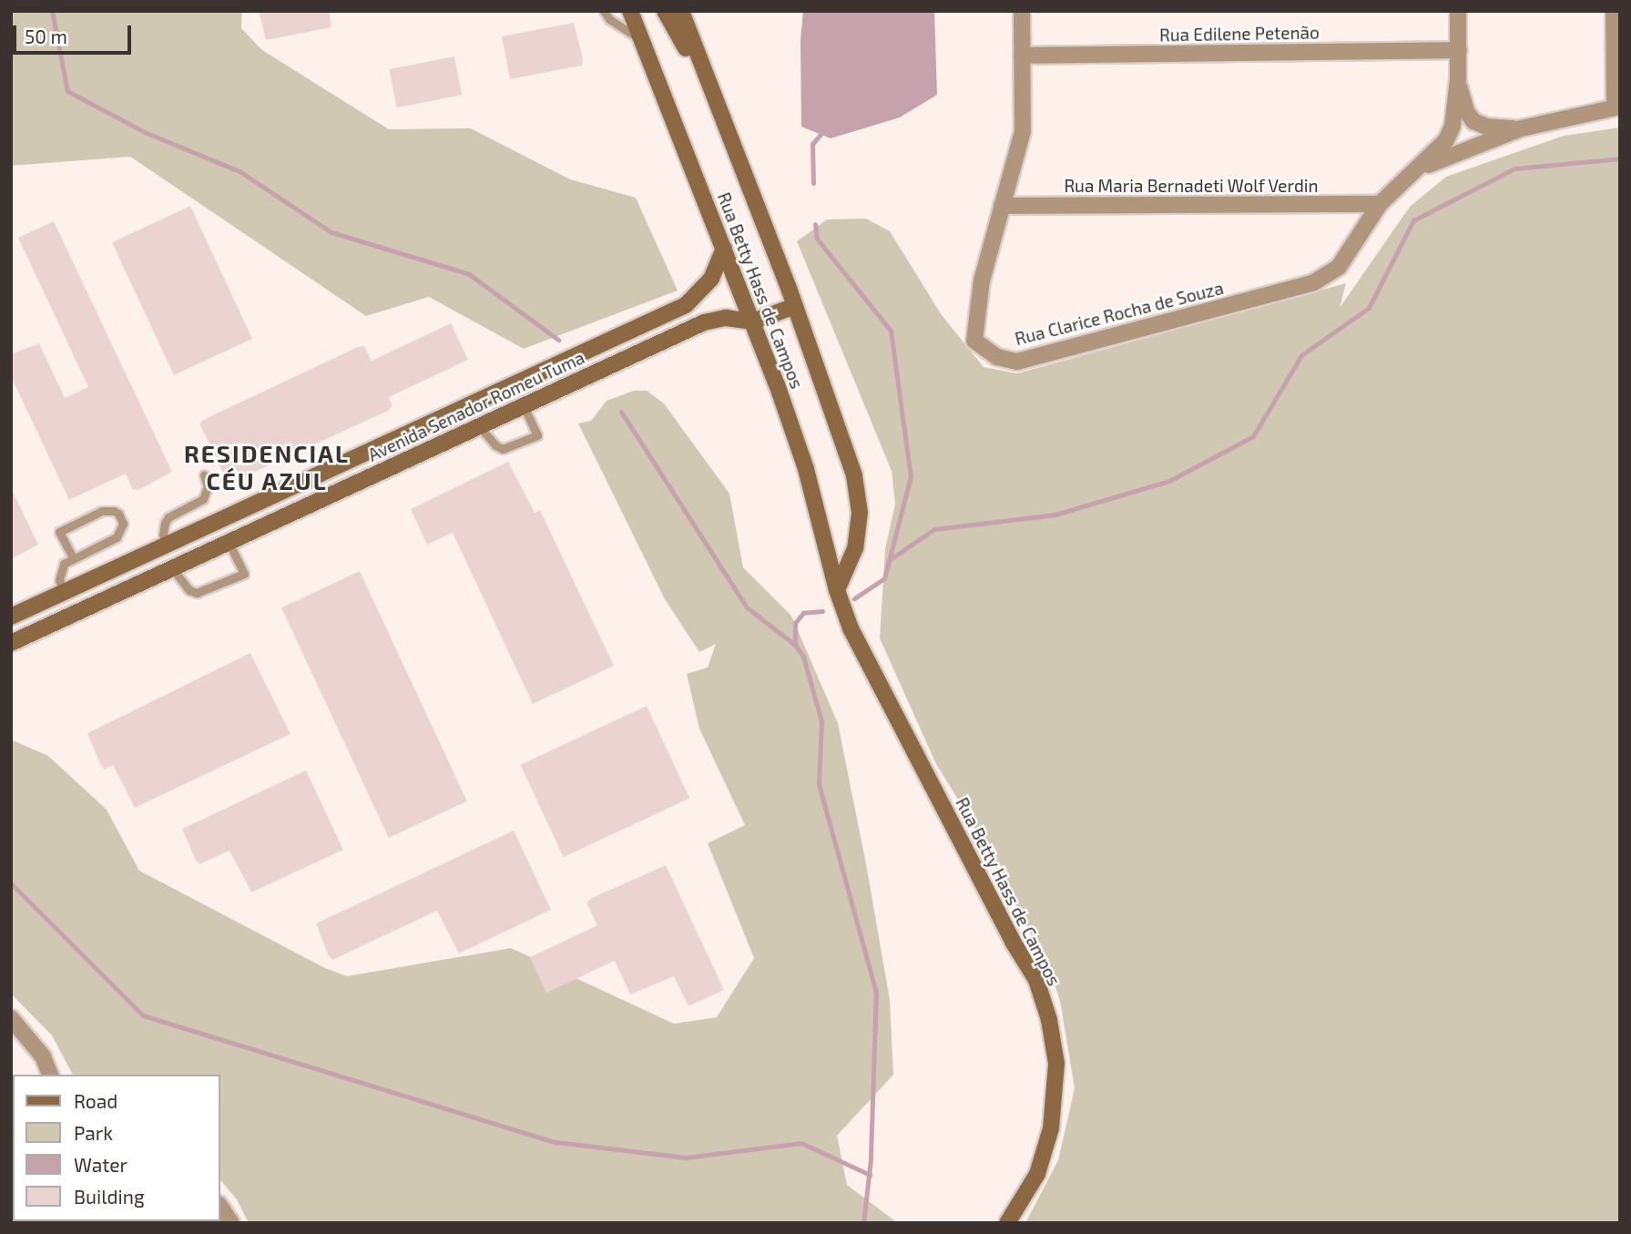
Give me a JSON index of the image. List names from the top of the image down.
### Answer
{
  "streets": {
    "street": [
      "Rua Edilene Petenão",
      "Rua Maria Bernadeti Wolf Verdin",
      "Rua Betty Hass de Campos",
      "Rua Clarice Rocha de Souza",
      "Avenida Senador Romeu Tuma"
    ]
  },
  "crossings": [
    ["Rua Edilene Petenão", "Rua Clarice Rocha de Souza"],
    ["Rua Maria Bernadeti Wolf Verdin", "Rua Clarice Rocha de Souza"],
    ["Rua Betty Hass de Campos", "Avenida Senador Romeu Tuma"]
  ],
  "districts": ["RESIDENCIAL CÉU AZUL"],
  "legend": [
    "Road",
    "Park",
    "Water",
    "Building"
  ],
  "scale_bar": "50 m"
}
